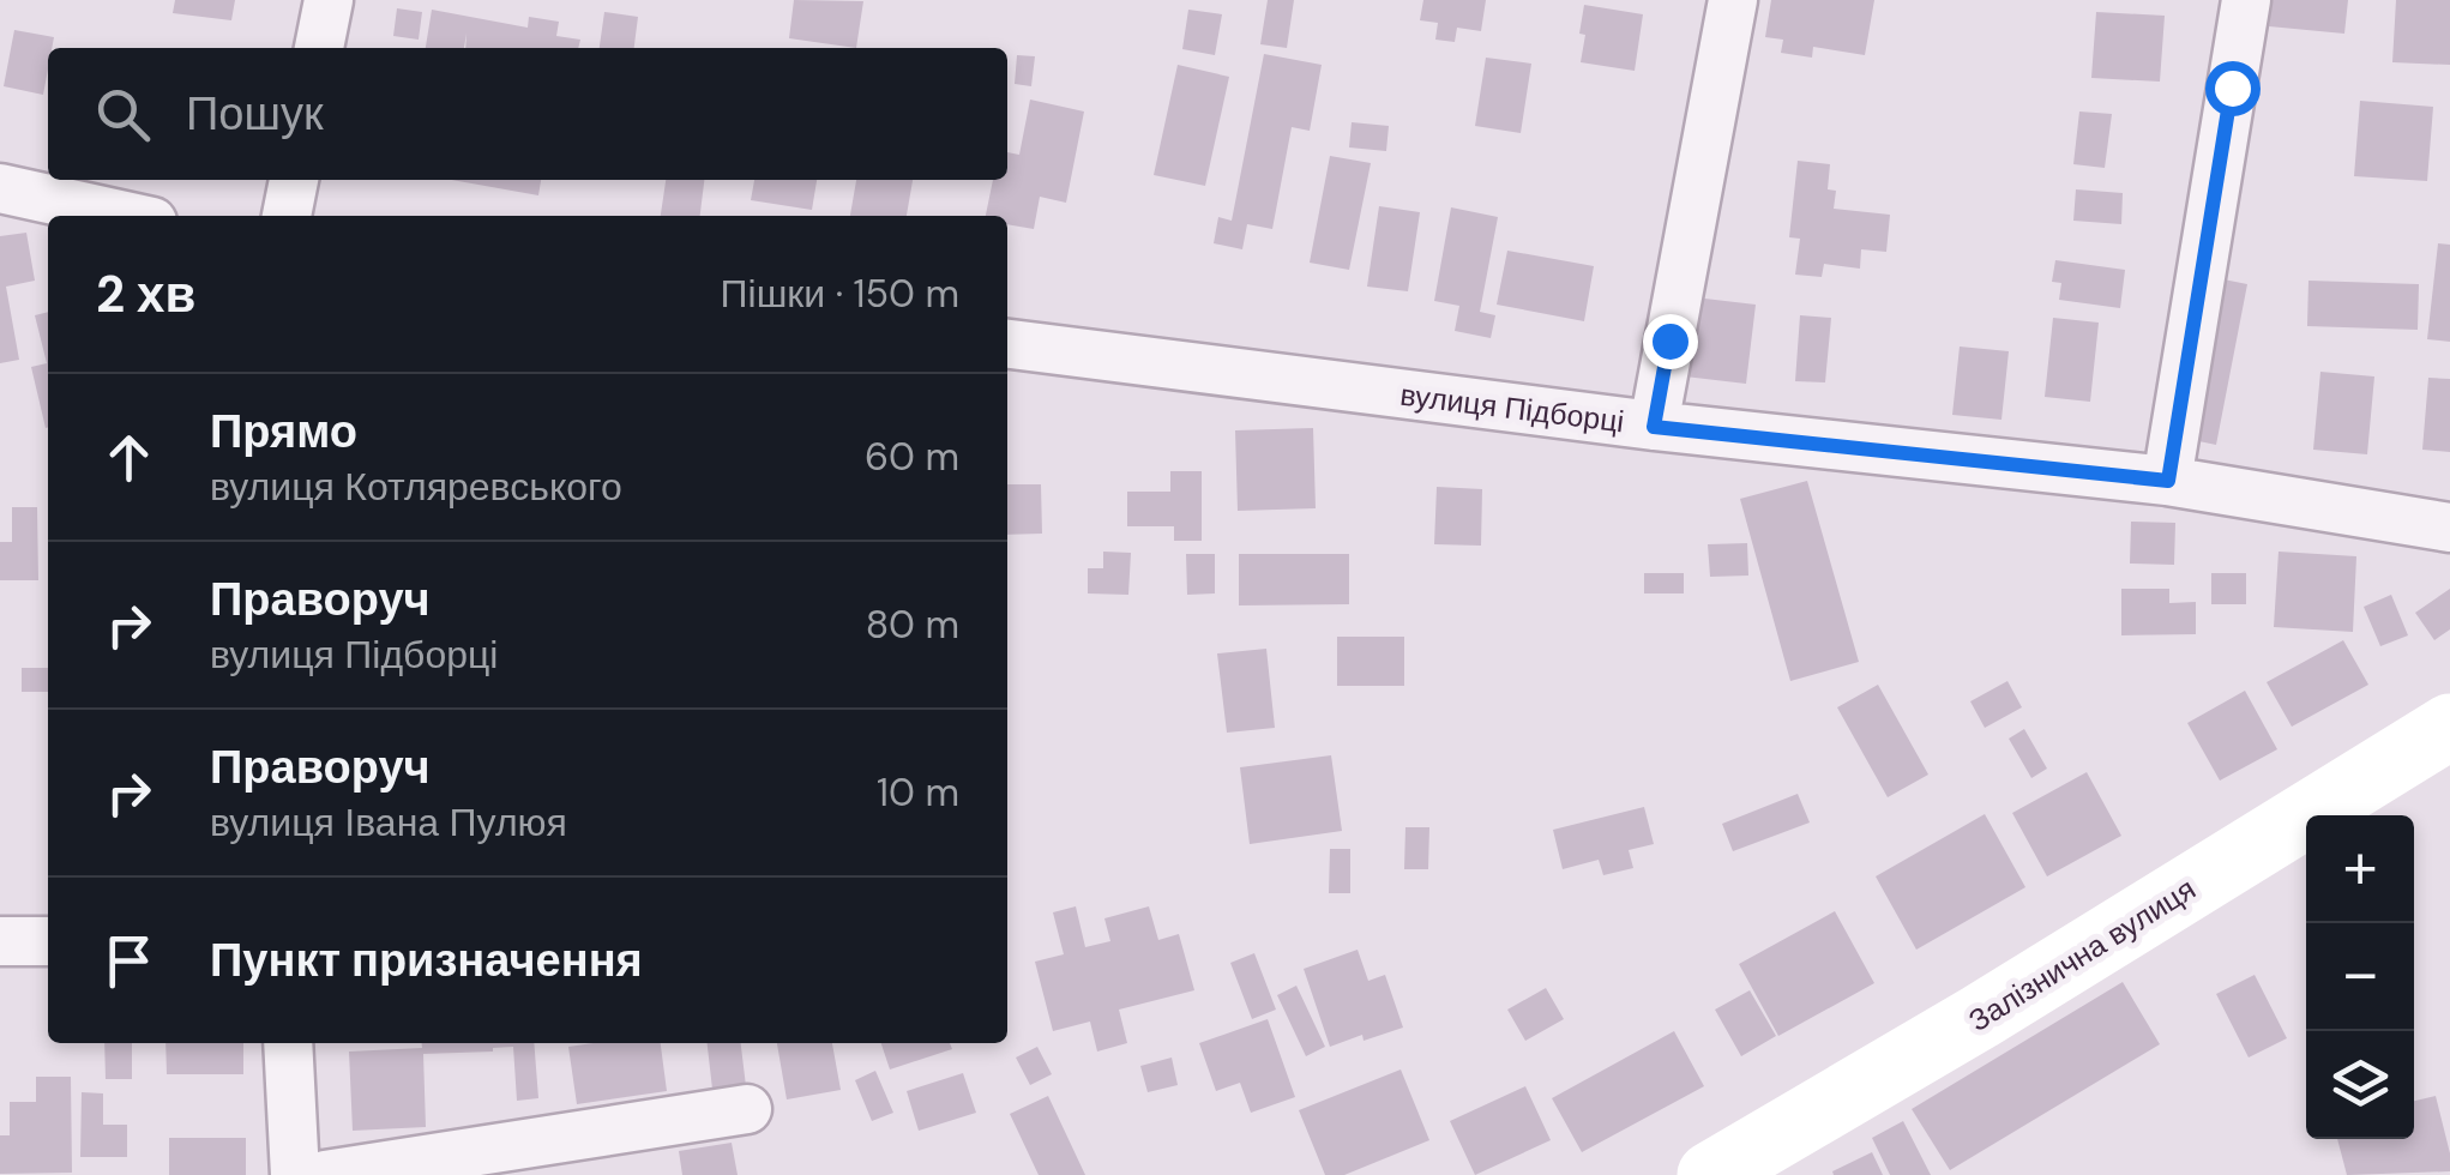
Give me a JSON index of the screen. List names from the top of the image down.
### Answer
{
  "streets": {
    "main road": ["Залізнична вулиця"],
    "street": ["вулиця Підборці"]
  },
  "page": {
    "search": "Пошук",
    "heading": ["2 хв", "Пішки · 150 m"],
    "list": [
      ["Прямо", "вулиця Котляревського", "60 m"],
      ["Праворуч", "вулиця Підборці", "80 m"],
      ["Праворуч", "вулиця Івана Пулюя", "10 m"],
      "Пункт призначення"
    ],
    "map_buttons": ["+", "−"]
  }
}
